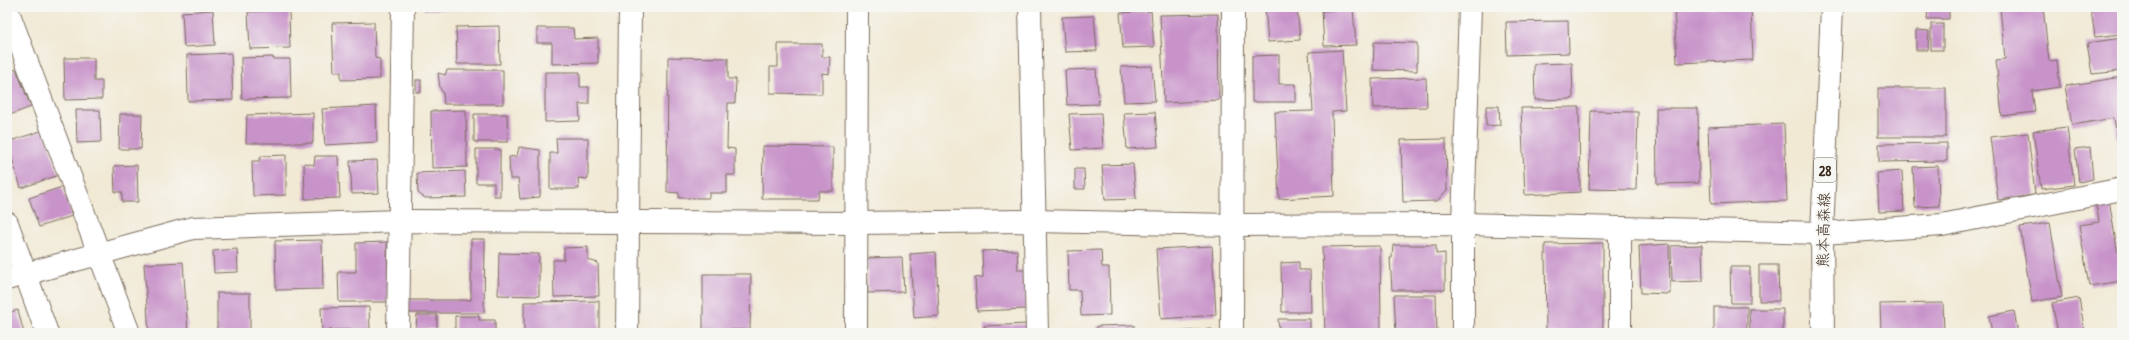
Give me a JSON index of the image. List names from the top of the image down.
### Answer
{
  "streets": {
    "street": ["28", "熊本高森線"]
  }
}
